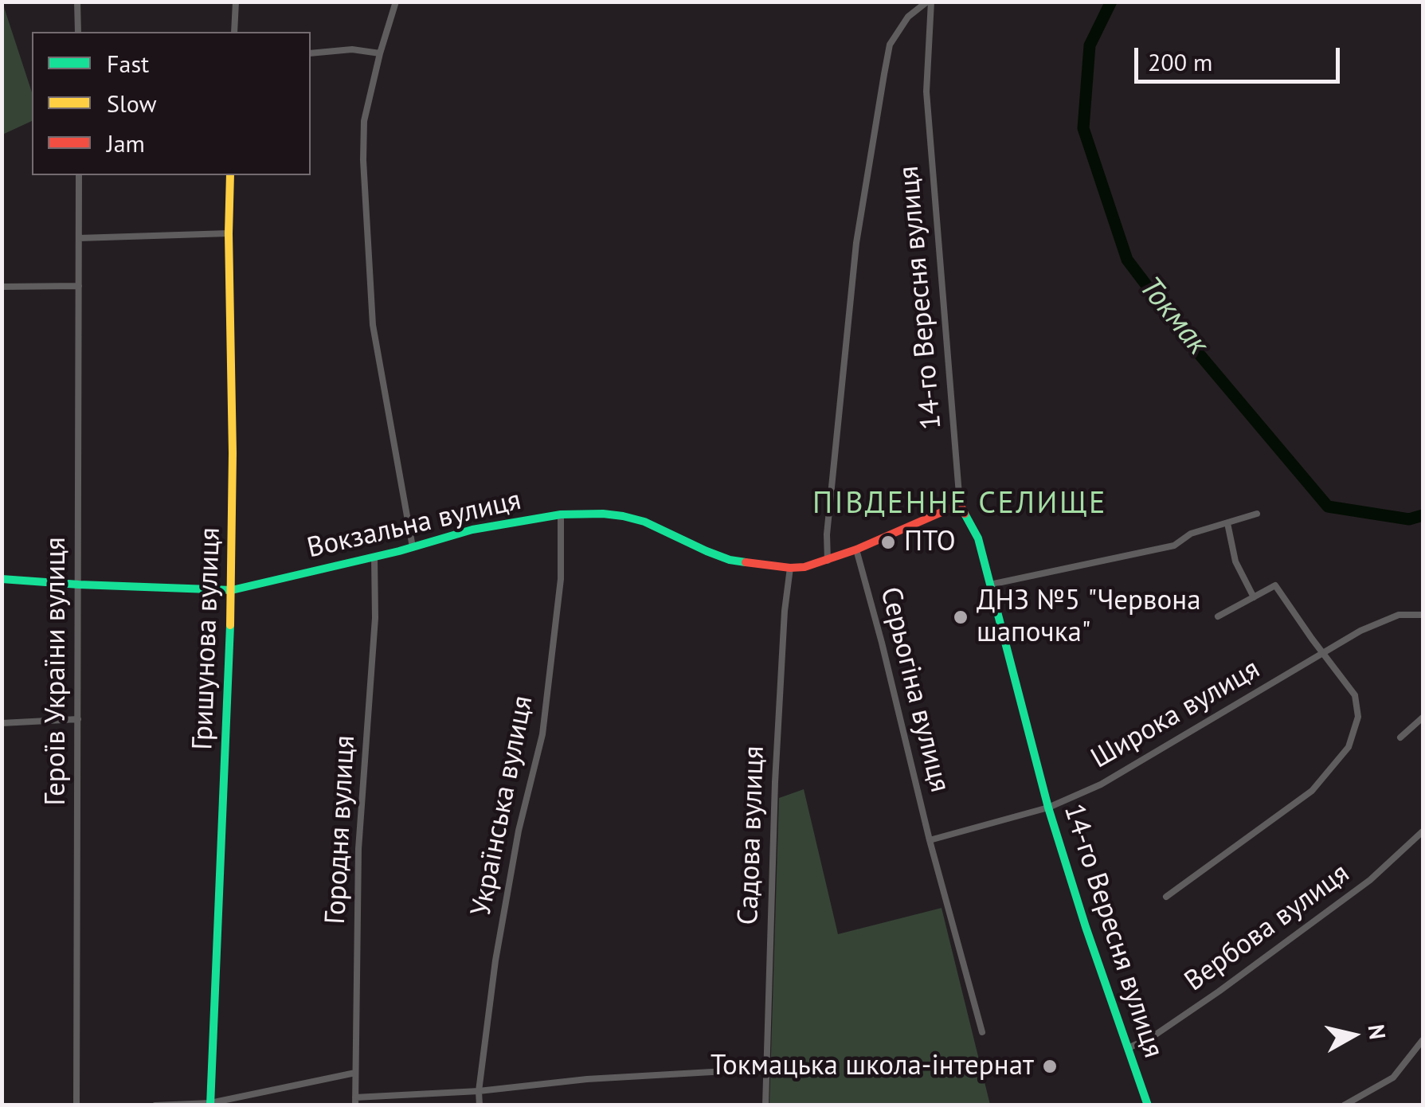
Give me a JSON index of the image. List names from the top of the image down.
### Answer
{
  "streets": {
    "street": [
      "14-го Вересня вулиця",
      "Вокзальна вулиця",
      "Гришунова вулиця",
      "Героїв України вулиця",
      "Серьогіна вулиця",
      "Широка вулиця",
      "Українська вулиця",
      "Городня вулиця",
      "Садова вулиця",
      "Вербова вулиця"
    ]
  },
  "crossings": [
    ["14-го Вересня вулиця", "Вокзальна вулиця"],
    ["14-го Вересня вулиця", "Широка вулиця"],
    ["14-го Вересня вулиця", "Вербова вулиця"],
    ["Вокзальна вулиця", "Гришунова вулиця"],
    ["Вокзальна вулиця", "Героїв України вулиця"],
    ["Вокзальна вулиця", "Серьогіна вулиця"],
    ["Вокзальна вулиця", "Українська вулиця"],
    ["Вокзальна вулиця", "Городня вулиця"],
    ["Вокзальна вулиця", "Садова вулиця"]
  ],
  "districts": ["ПІВДЕННЕ СЕЛИЩЕ"],
  "water": ["Токмак"],
  "places": ["ПТО", "ДНЗ №5 \"Червона шапочка\"", "Токмацька школа-інтернат"],
  "legend": ["Fast", "Slow", "Jam"],
  "scale_bar": "200 m",
  "north": "right"
}
